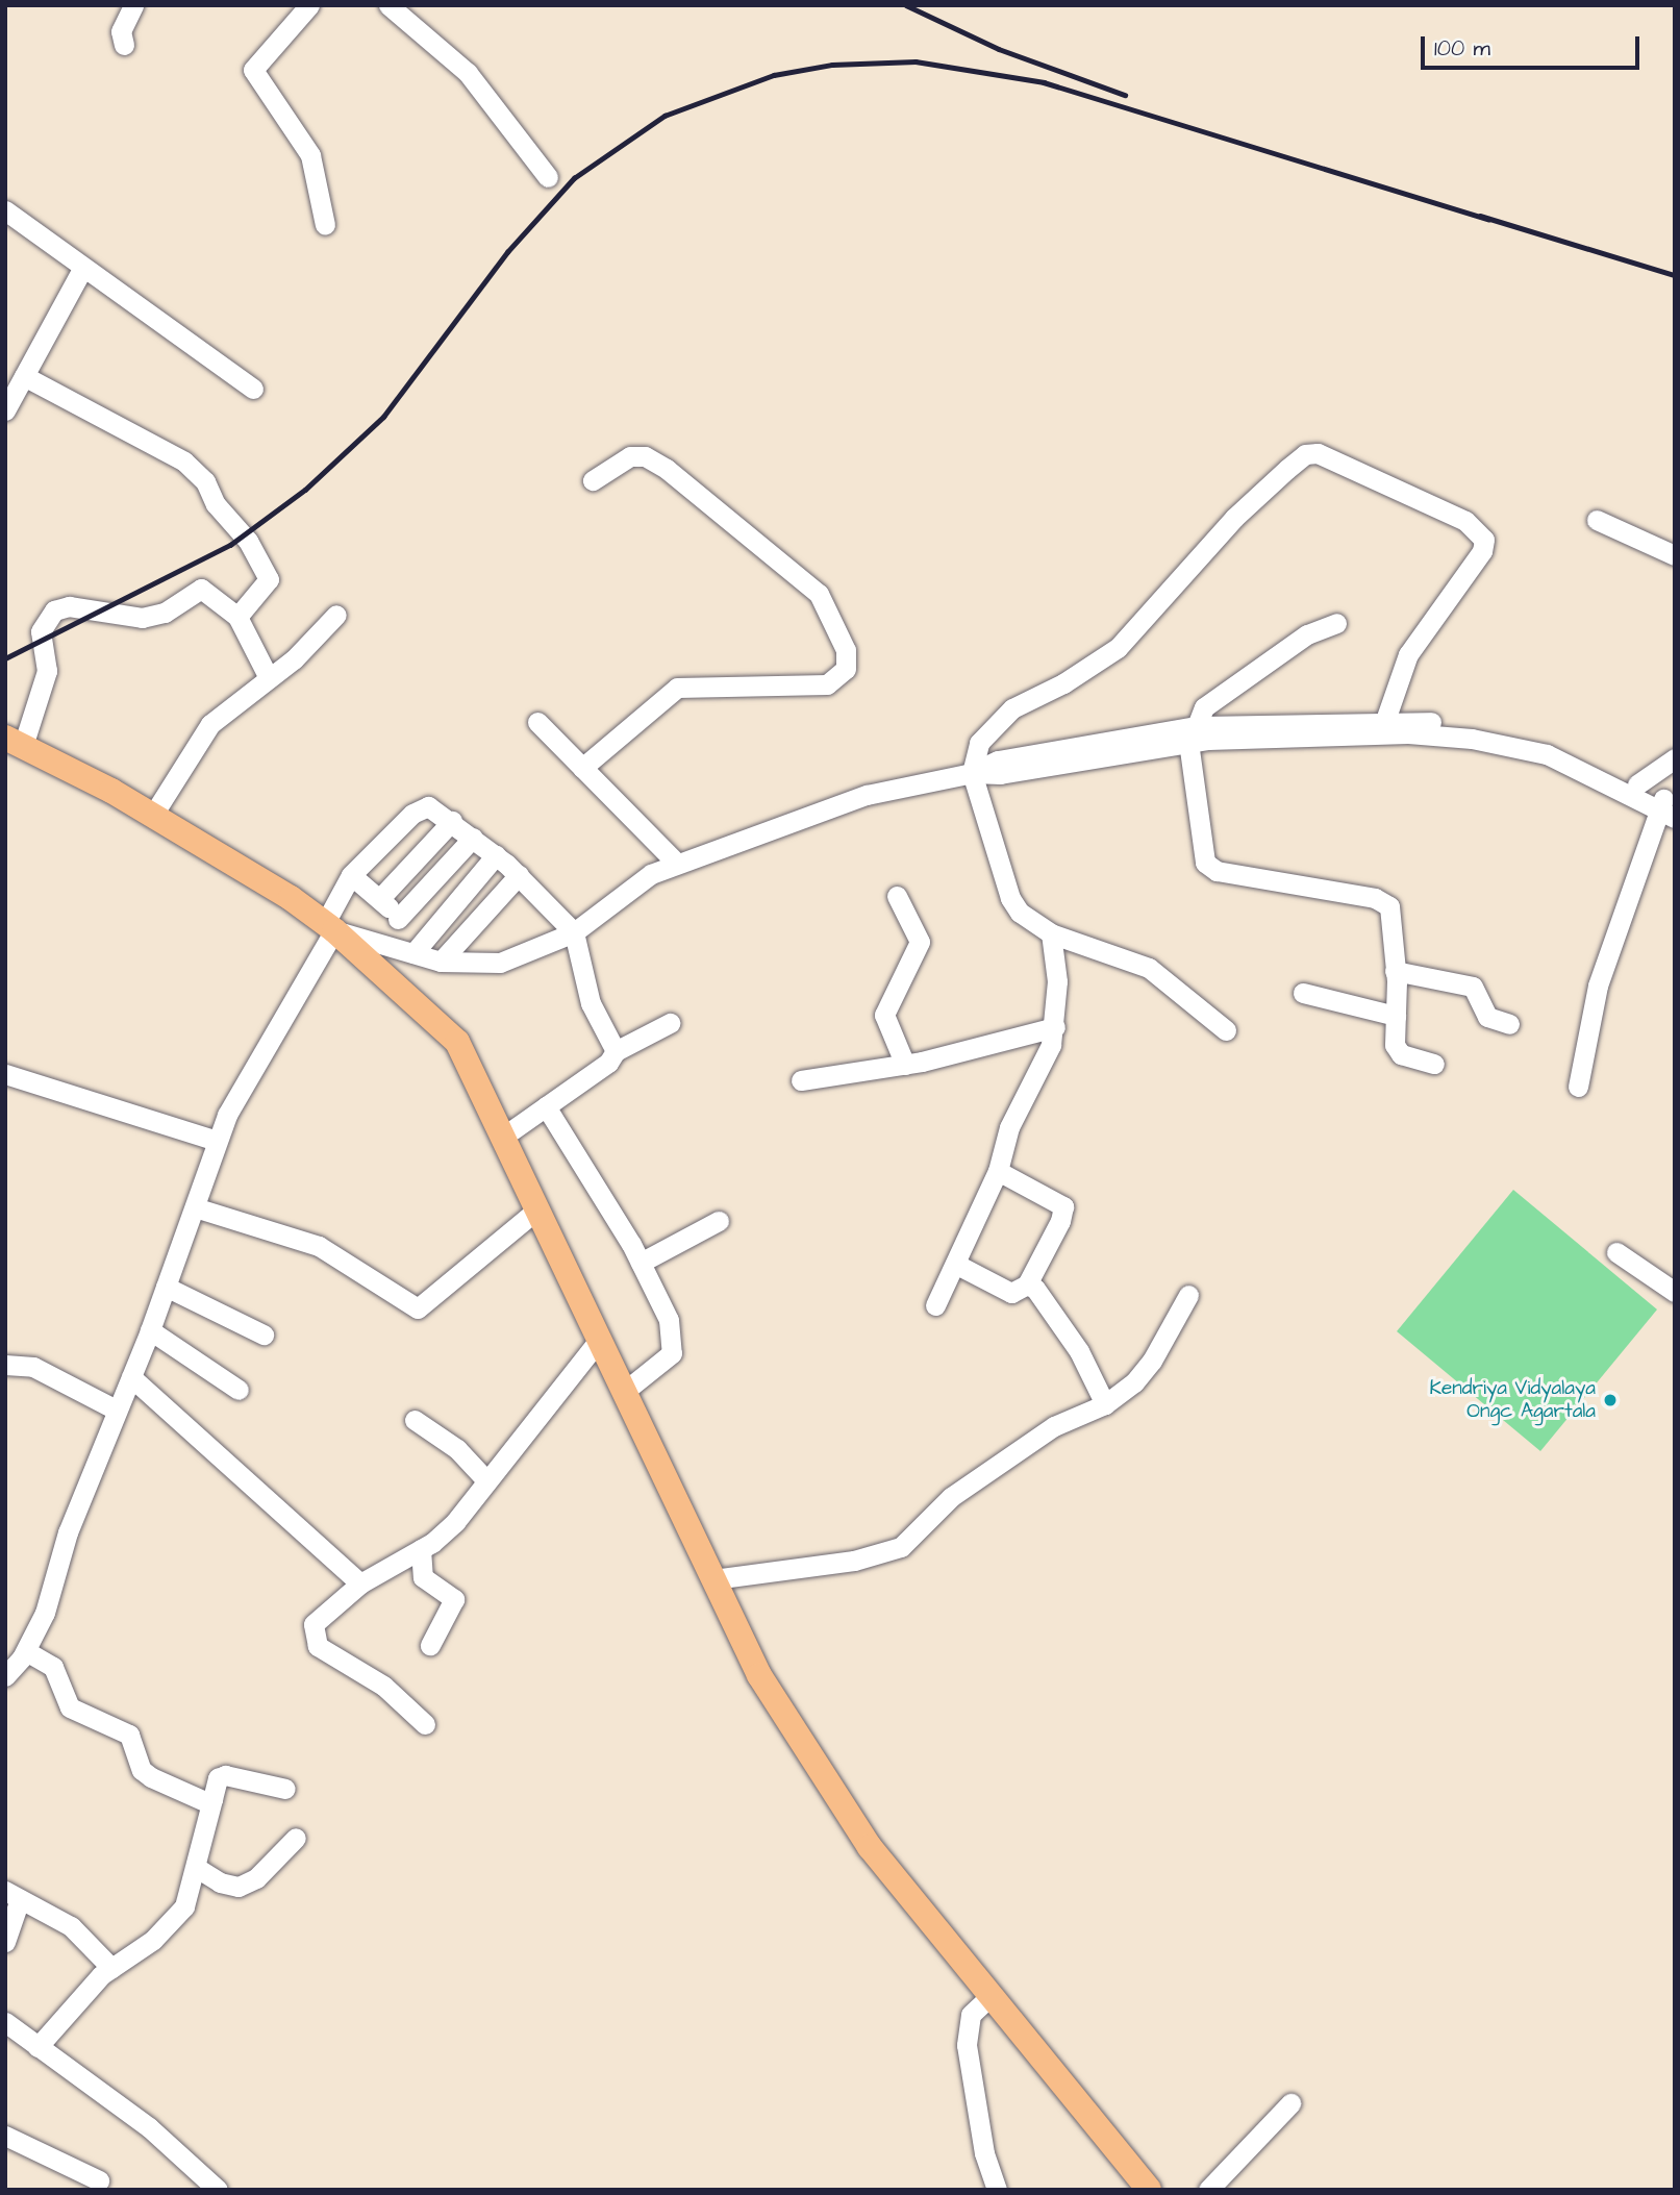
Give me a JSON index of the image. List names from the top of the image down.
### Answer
{
  "places": ["Kendriya Vidyalaya Ongc Agartala"],
  "scale_bar": "100 m"
}
